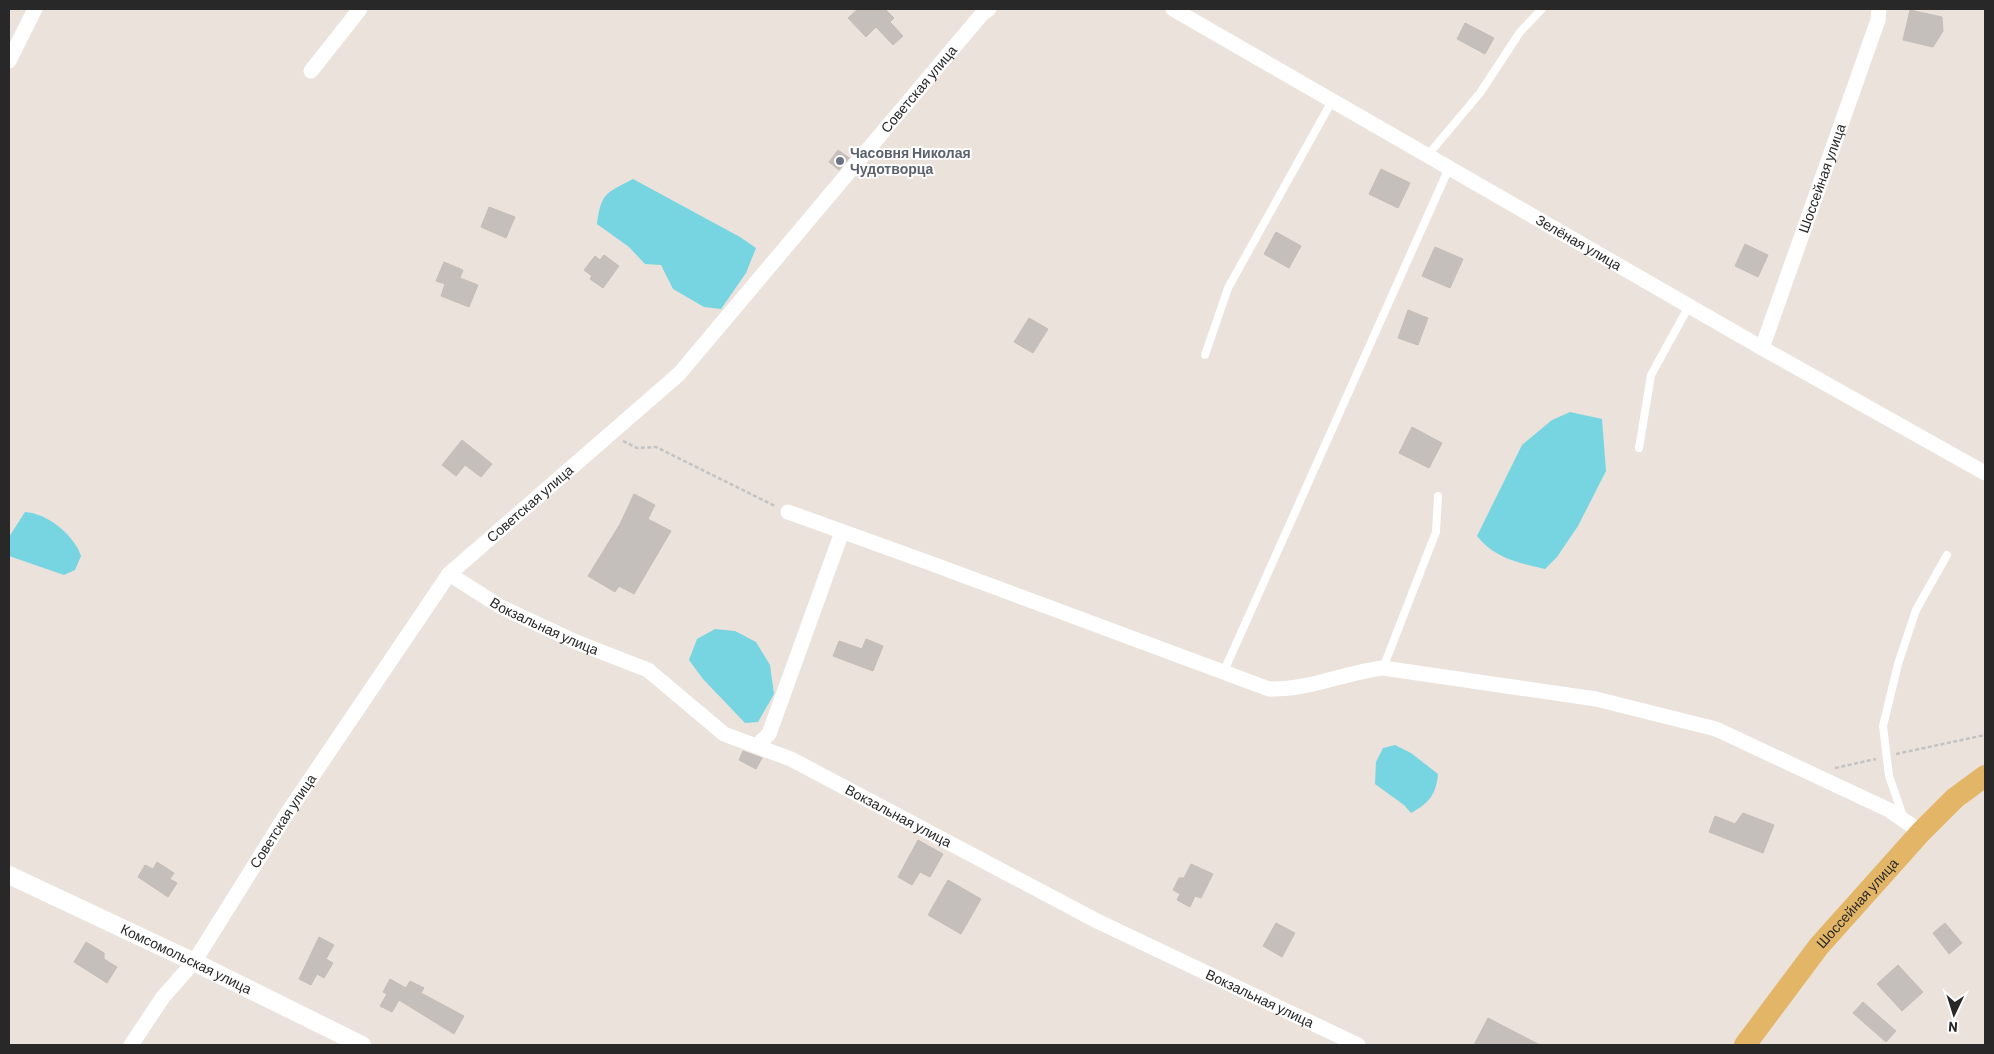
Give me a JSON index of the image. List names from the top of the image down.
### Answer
{
  "streets": {
    "main road": ["Шоссейная улица"],
    "street": [
      "Советская улица",
      "Зелёная улица",
      "Вокзальная улица",
      "Комсомольская улица"
    ]
  },
  "crossings": [
    ["Советская улица", "Вокзальная улица"],
    ["Советская улица", "Комсомольская улица"],
    ["Шоссейная улица", "Зелёная улица"]
  ],
  "places": ["Часовня Николая Чудотворца"],
  "north": "bottom"
}
